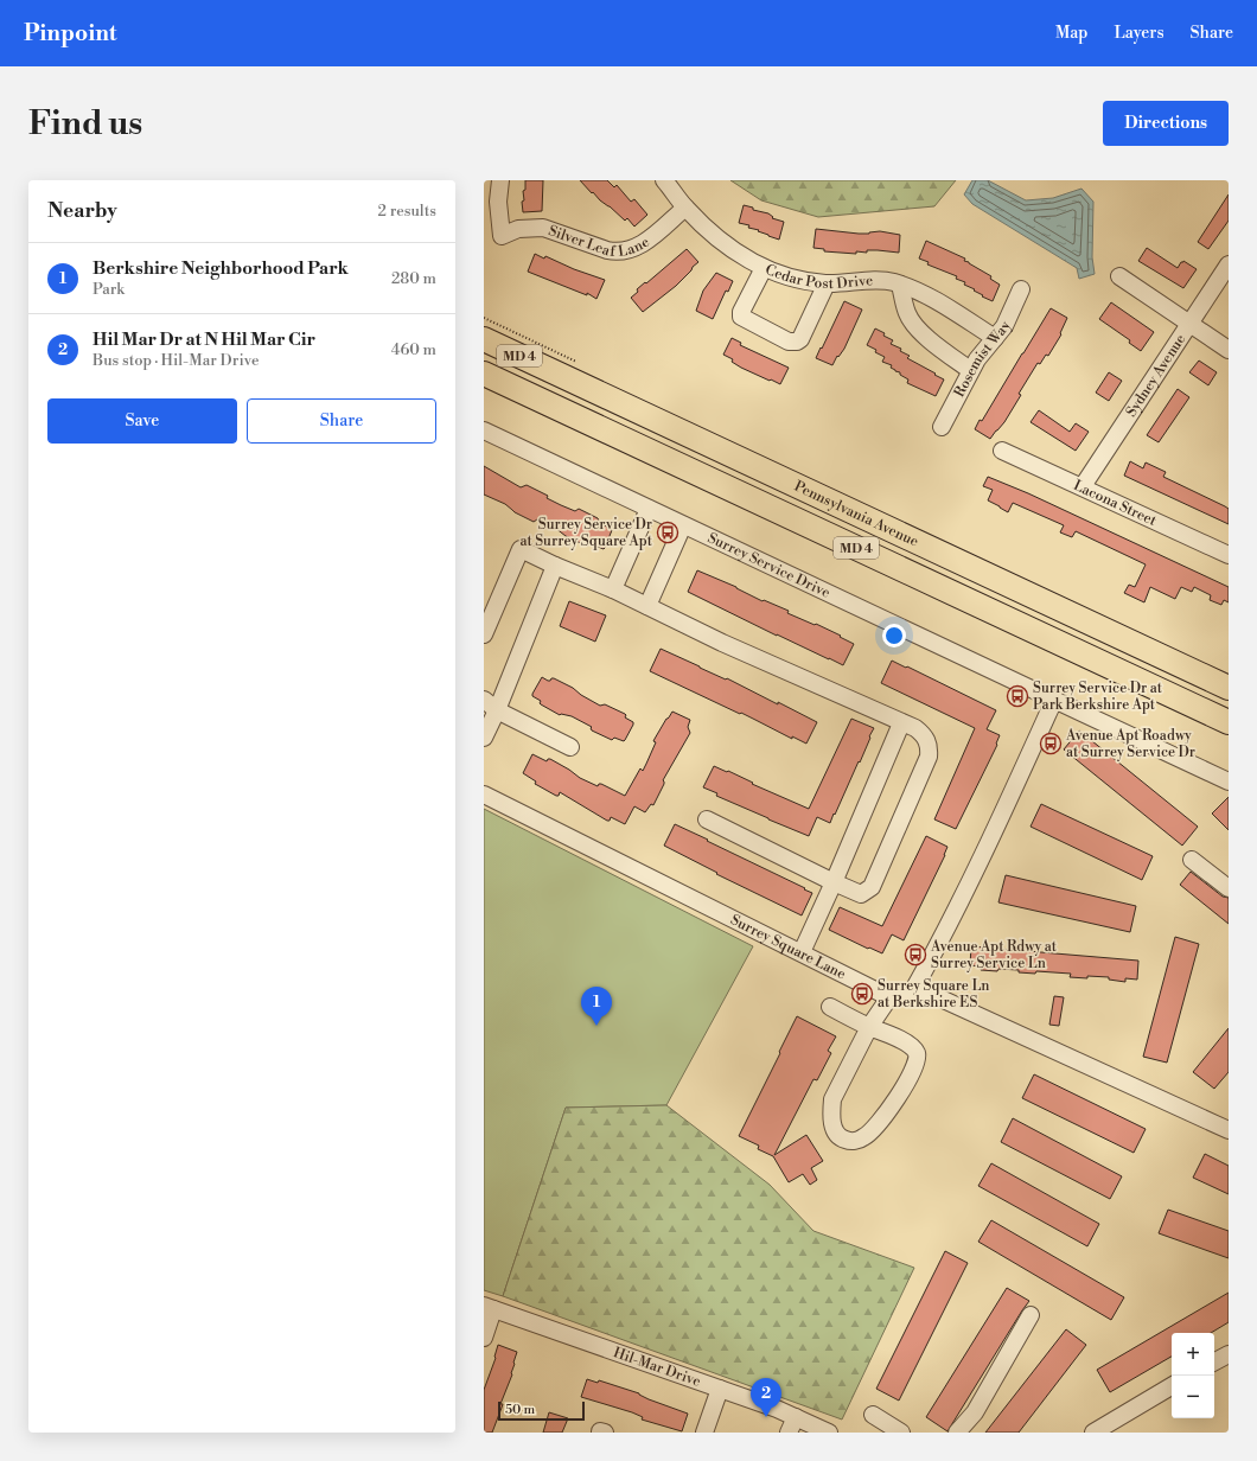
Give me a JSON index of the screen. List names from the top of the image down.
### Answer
{
  "streets": {
    "highway": ["MD 4", "Pennsylvania Avenue"],
    "street": [
      "Silver Leaf Lane",
      "Cedar Post Drive",
      "Rosemist Way",
      "Sydney Avenue",
      "Lacona Street",
      "Surrey Service Drive",
      "Surrey Square Lane",
      "Hil-Mar Drive"
    ]
  },
  "crossings": [
    ["Silver Leaf Lane", "Cedar Post Drive"],
    ["Cedar Post Drive", "Rosemist Way"],
    ["Sydney Avenue", "Lacona Street"]
  ],
  "places": {
    "bus stop": [
      "Surrey Service Dr at Surrey Square Apt",
      "Surrey Service Dr at Park Berkshire Apt",
      "Avenue Apt Roadwy at Surrey Service Dr",
      "Avenue Apt Rdwy at Surrey Service Ln",
      "Surrey Square Ln at Berkshire ES"
    ]
  },
  "scale_bar": "50 m",
  "page": {
    "header": "Pinpoint",
    "nav": ["Map", "Layers", "Share"],
    "buttons": [
      "Directions",
      ["Save", "Share"]
    ],
    "title": "Find us",
    "heading": ["Nearby", "2 results"],
    "list": [
      {
        "mark": "1",
        "name": "Berkshire Neighborhood Park",
        "note": "Park",
        "value": "280 m"
      },
      {
        "mark": "2",
        "name": "Hil Mar Dr at N Hil Mar Cir",
        "note": "Bus stop · Hil-Mar Drive",
        "value": "460 m"
      }
    ],
    "pins": ["1", "2"],
    "map_buttons": ["+", "−"],
    "scale": "50 m"
  }
}
